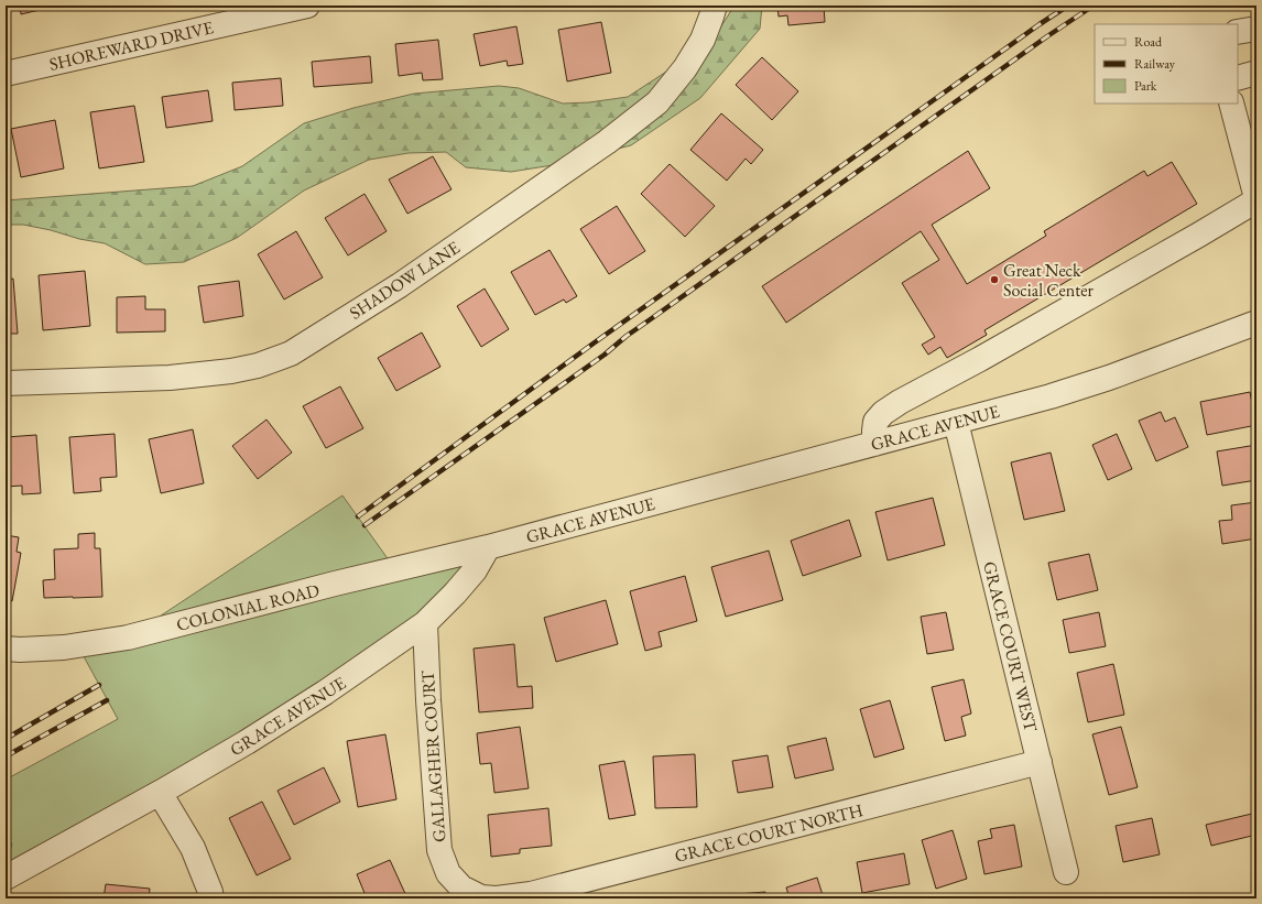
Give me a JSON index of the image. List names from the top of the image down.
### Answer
{
  "streets": {
    "street": [
      "SHOREWARD DRIVE",
      "SHADOW LANE",
      "GRACE AVENUE",
      "COLONIAL ROAD",
      "GRACE COURT WEST",
      "GALLAGHER COURT",
      "GRACE COURT NORTH"
    ]
  },
  "crossings": [
    ["GRACE AVENUE", "COLONIAL ROAD"],
    ["GRACE AVENUE", "GRACE COURT WEST"],
    ["GRACE AVENUE", "GALLAGHER COURT"],
    ["GRACE COURT WEST", "GRACE COURT NORTH"],
    ["GALLAGHER COURT", "GRACE COURT NORTH"]
  ],
  "places": ["Great Neck Social Center"],
  "legend": ["Road", "Railway", "Park"]
}
